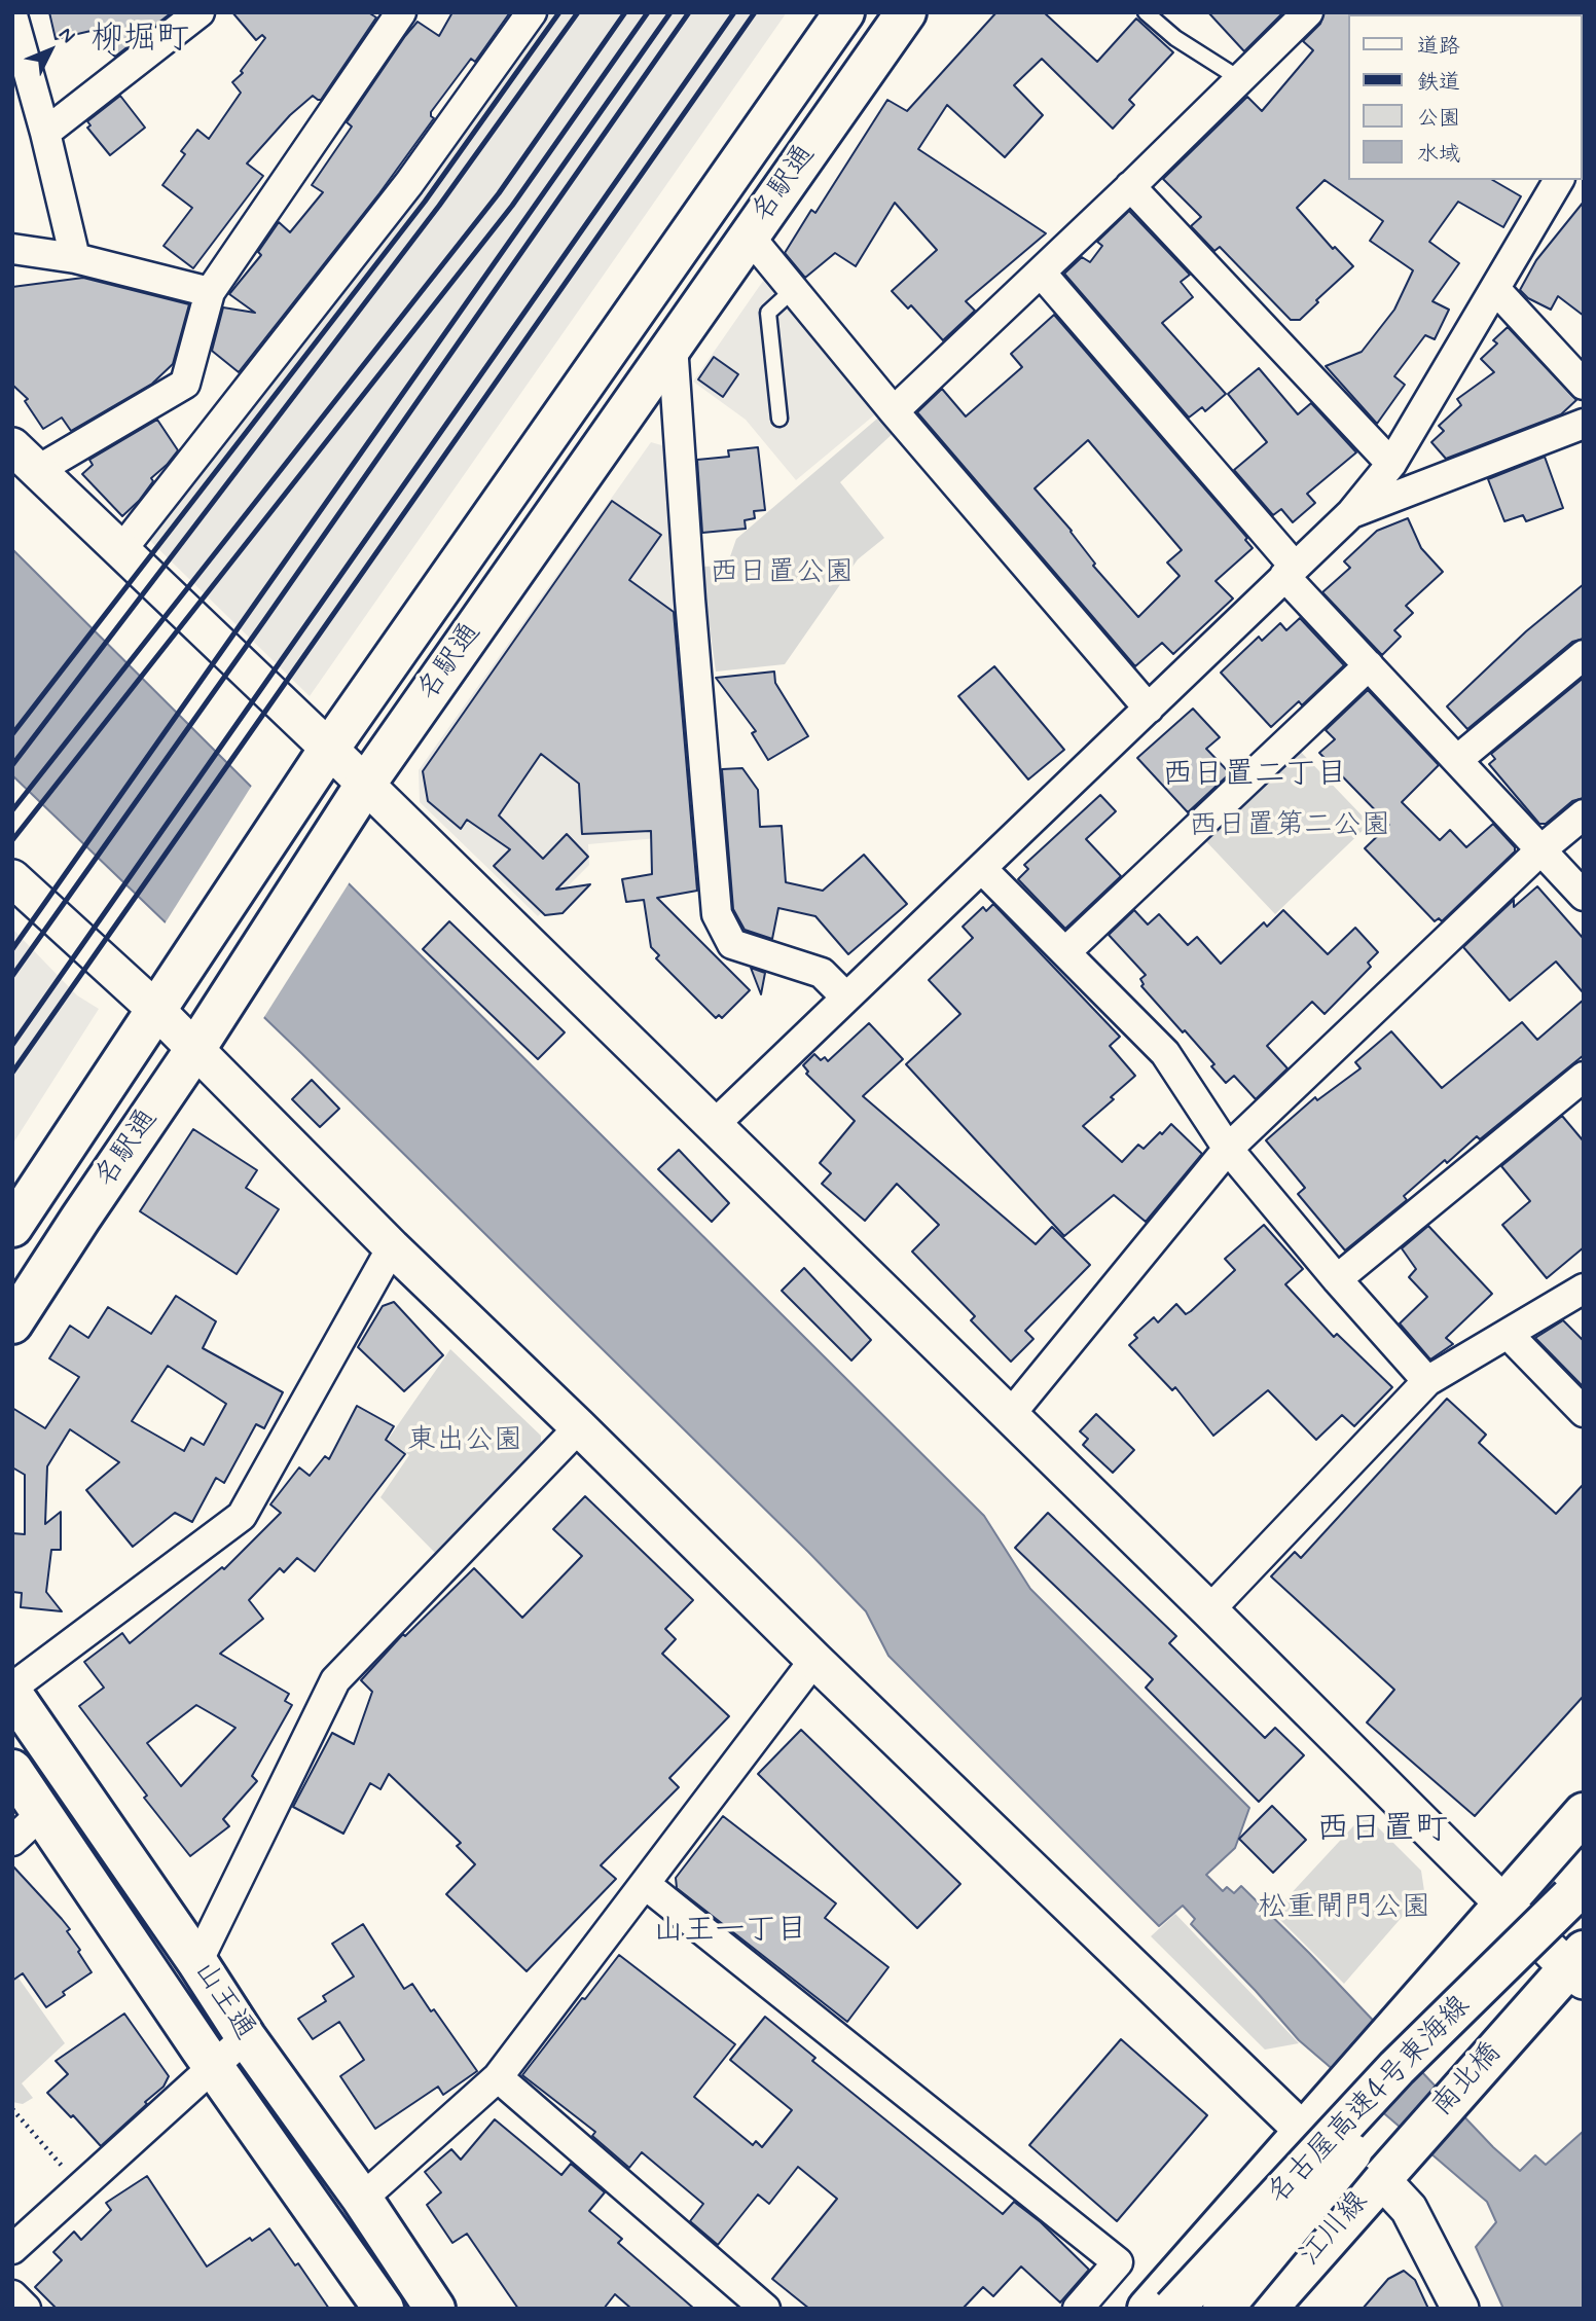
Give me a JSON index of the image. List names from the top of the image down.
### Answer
{
  "streets": {
    "main road": [
      "名駅通",
      "山王通",
      "南北橋",
      "名古屋高速4号東海線",
      "江川線"
    ]
  },
  "crossings": [
    ["南北橋", "江川線"]
  ],
  "districts": [
    "柳堀町",
    "西日置二丁目",
    "西日置町",
    "山王一丁目"
  ],
  "parks": [
    "西日置公園",
    "西日置第二公園",
    "東出公園",
    "松重閘門公園"
  ],
  "legend": [
    "道路",
    "鉄道",
    "公園",
    "水域"
  ],
  "north": "top right"
}
